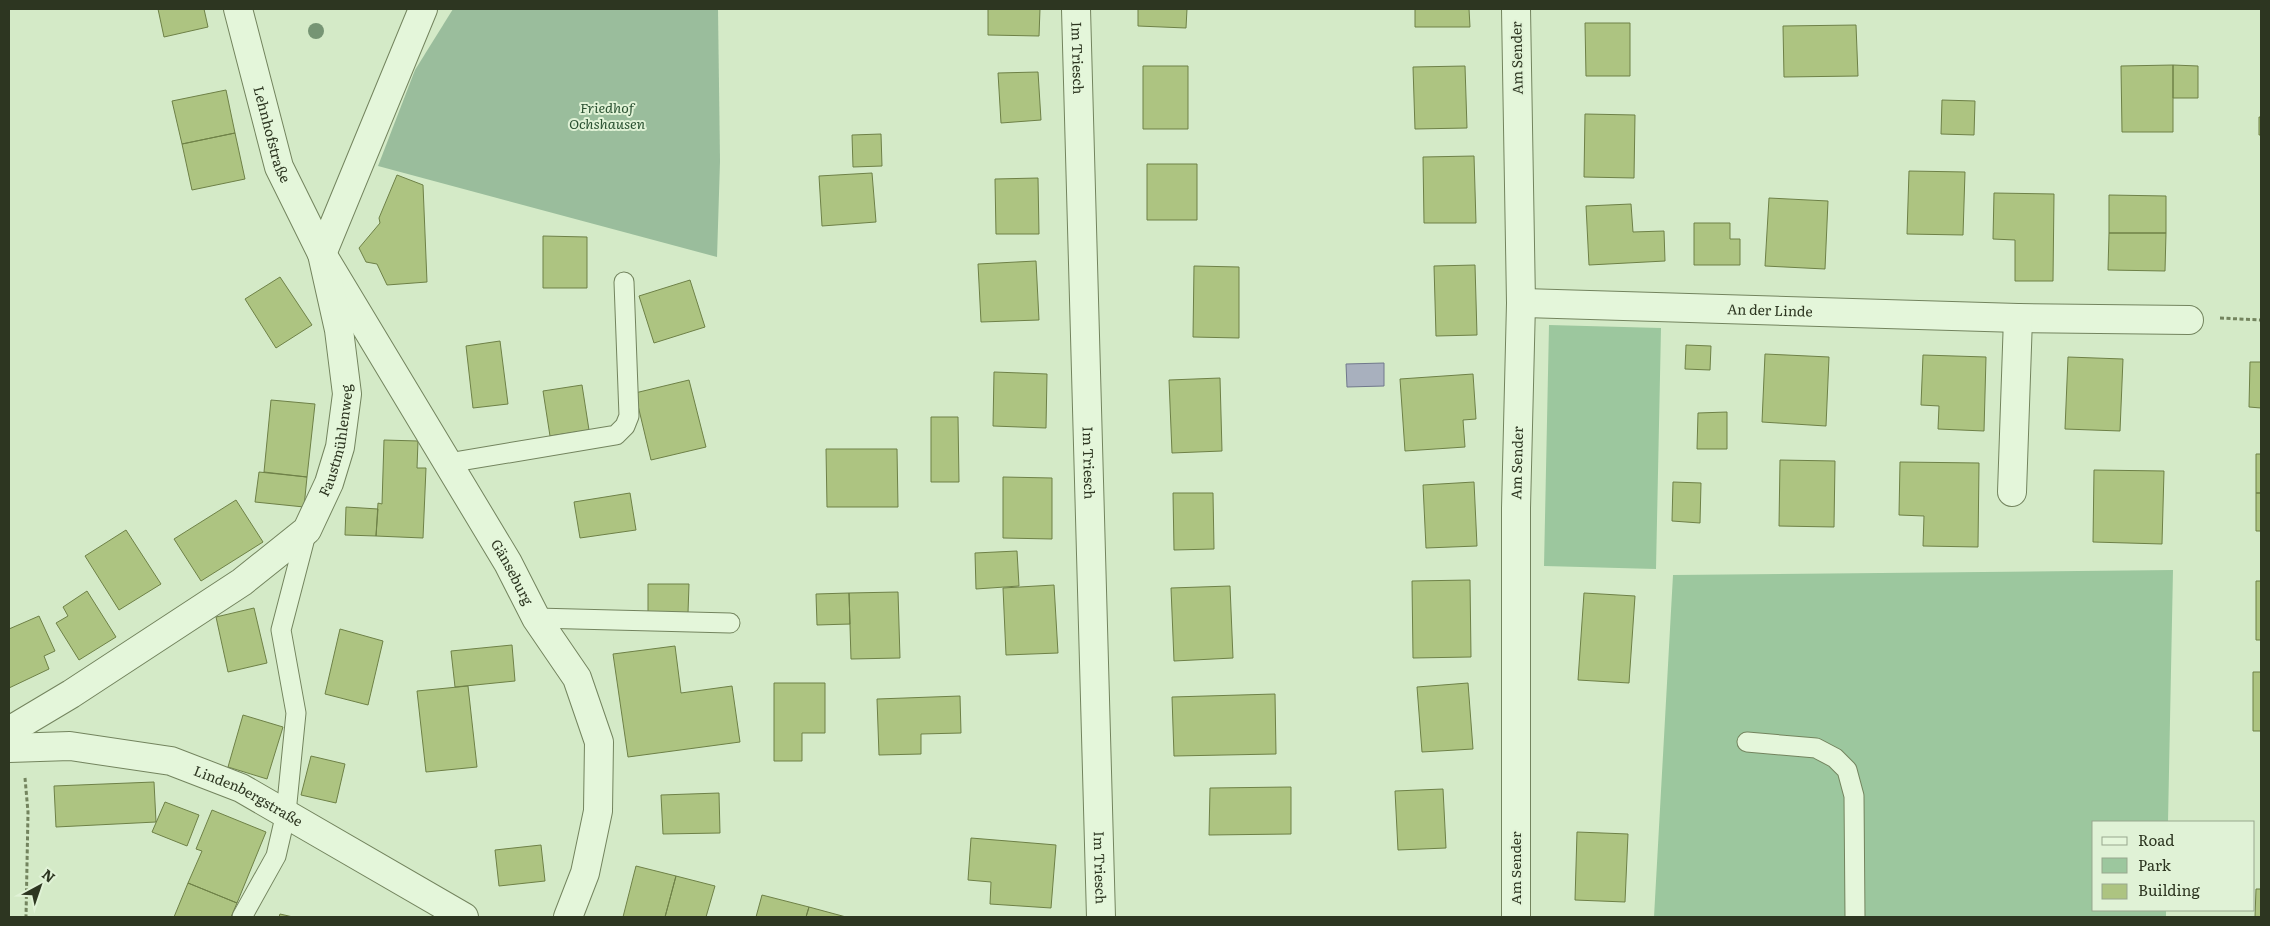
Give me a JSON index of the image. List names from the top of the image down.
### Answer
{
  "streets": {
    "street": [
      "Im Triesch",
      "Am Sender",
      "Lehnhofstraße",
      "An der Linde",
      "Faustmühlenweg",
      "Gänseburg",
      "Lindenbergstraße"
    ]
  },
  "crossings": [
    ["Am Sender", "An der Linde"],
    ["Lehnhofstraße", "Faustmühlenweg"],
    ["Lehnhofstraße", "Gänseburg"],
    ["Faustmühlenweg", "Gänseburg"],
    ["Faustmühlenweg", "Lindenbergstraße"]
  ],
  "parks": ["Friedhof Ochshausen"],
  "legend": ["Road", "Park", "Building"],
  "north": "top right"
}
